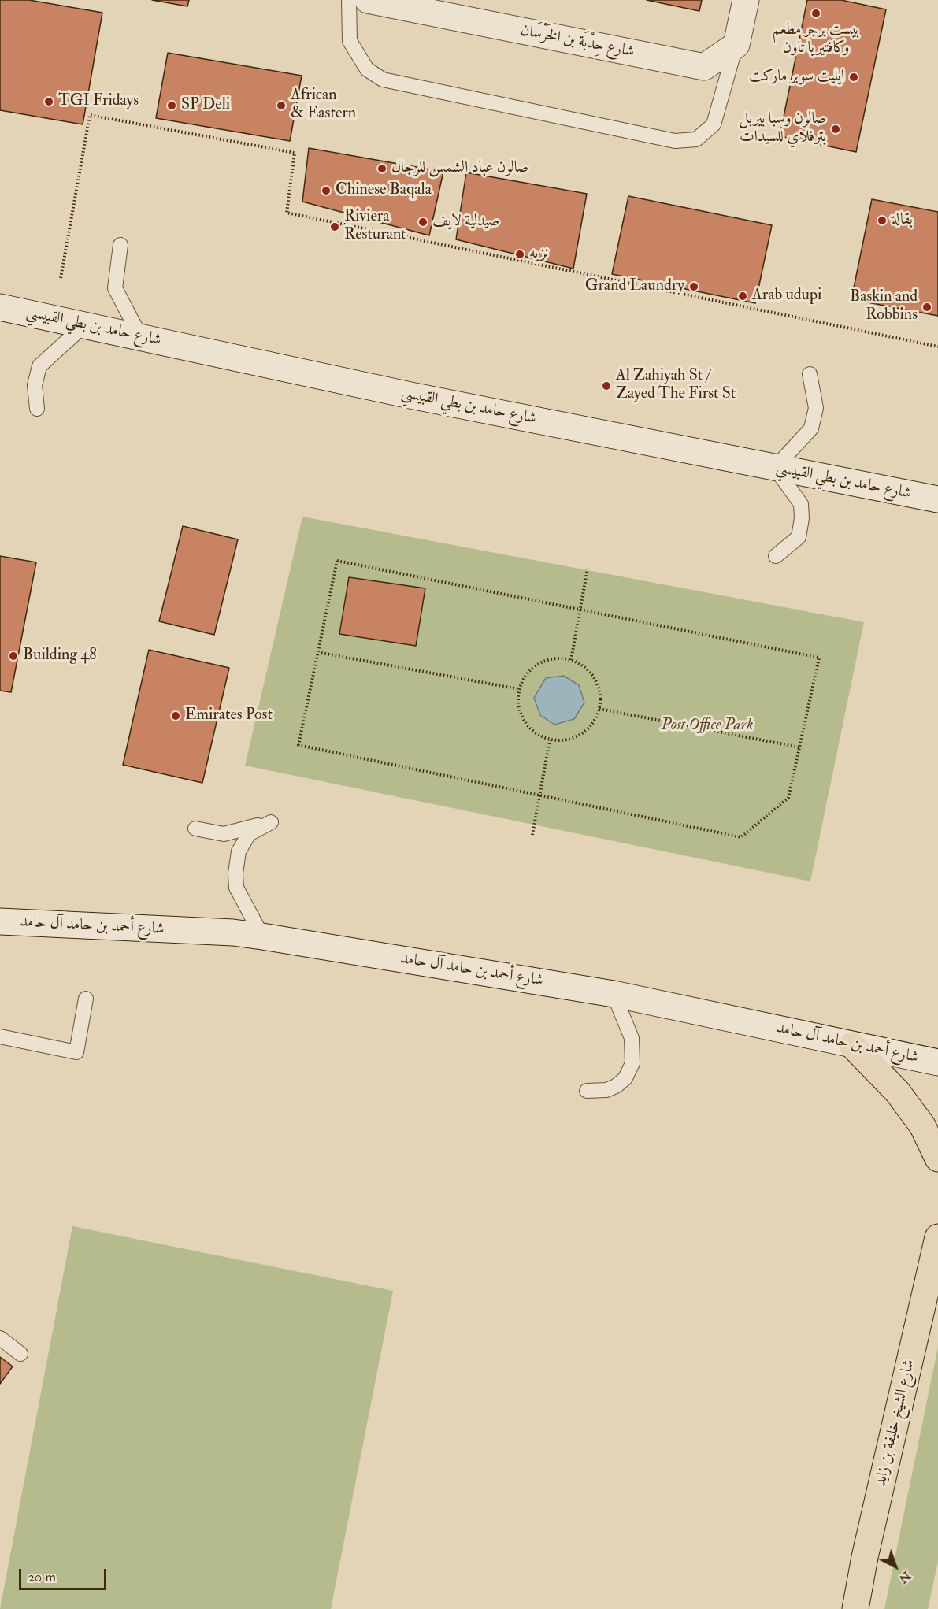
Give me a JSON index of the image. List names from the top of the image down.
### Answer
{
  "streets": {
    "main road": [
      "شارع حِدْبَة بن الخَرْسَان",
      "شارع حامد بن بطي القبيسي",
      "شارع أحمد بن حامد آل حامد",
      "شارع الشيخ خليفة بن زايد"
    ]
  },
  "parks": ["Post Office Park"],
  "places": [
    "بيست برجر مطعم وكافتيريا تاون",
    "ايليت سوبر ماركت",
    "TGI Fridays",
    "SP Deli",
    "African & Eastern",
    "صالون وسبا بيربل بترفلاي للسيدات",
    "صالون عباد الشمس للرجال",
    "Chinese Baqala",
    "بقالة",
    "صيدلية لايف",
    "Riviera Resturant",
    "نزيه",
    "Grand Laundry",
    "Arab udupi",
    "Baskin and Robbins",
    "Al Zahiyah St / Zayed The First St",
    "Building 48",
    "Emirates Post"
  ],
  "scale_bar": "20 m",
  "north": "bottom right"
}
